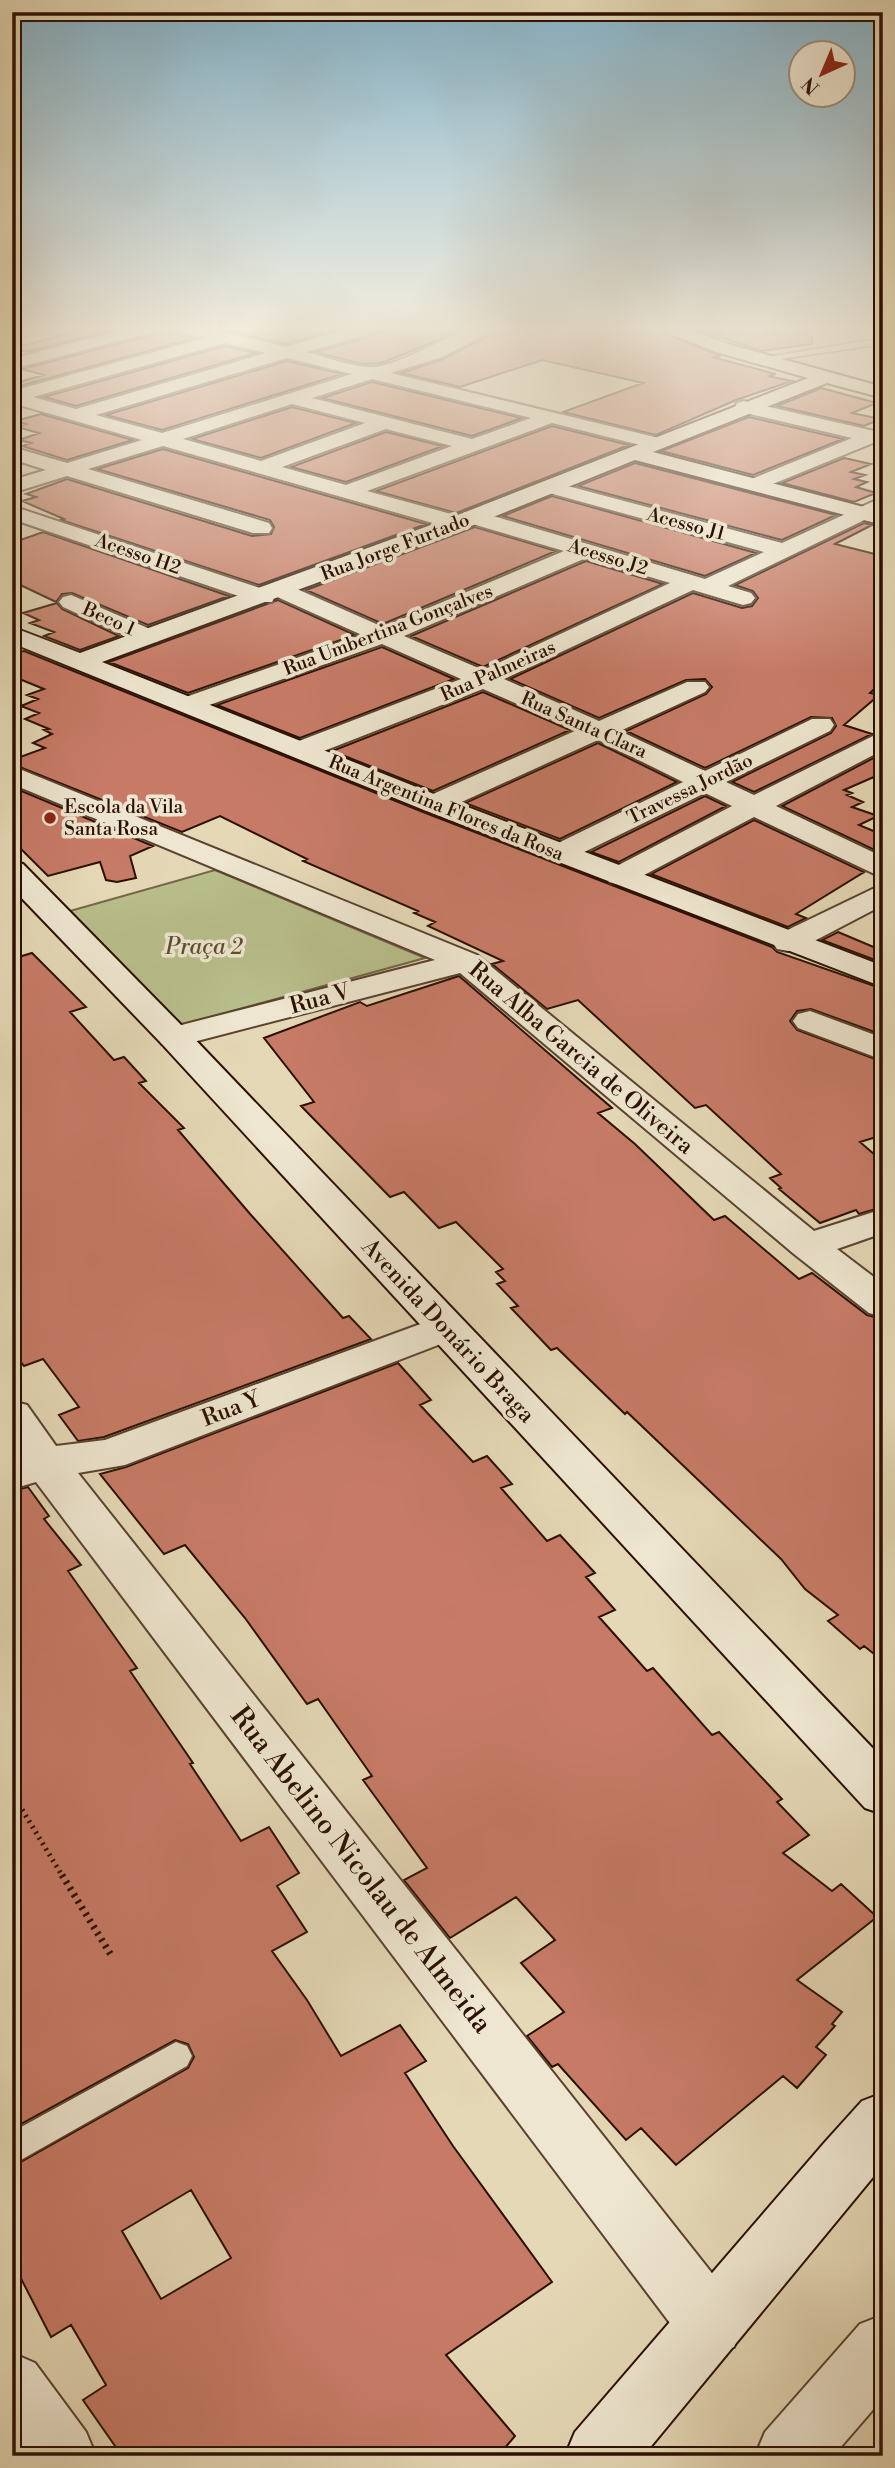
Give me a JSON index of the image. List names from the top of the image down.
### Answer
{
  "streets": {
    "street": [
      "Acesso J1",
      "Rua Jorge Furtado",
      "Acesso H2",
      "Acesso J2",
      "Beco 1",
      "Rua Umbertina Gonçalves",
      "Rua Palmeiras",
      "Rua Santa Clara",
      "Travessa Jordão",
      "Rua Argentina Flores da Rosa",
      "Rua V",
      "Rua Alba Garcia de Oliveira",
      "Avenida Donário Braga",
      "Rua Y",
      "Rua Abelino Nicolau de Almeida"
    ]
  },
  "crossings": [
    ["Acesso J1", "Rua Jorge Furtado"],
    ["Acesso J1", "Rua Palmeiras"],
    ["Rua Jorge Furtado", "Acesso H2"],
    ["Rua Jorge Furtado", "Acesso J2"],
    ["Rua Jorge Furtado", "Beco 1"],
    ["Rua Jorge Furtado", "Rua Santa Clara"],
    ["Rua Jorge Furtado", "Rua Argentina Flores da Rosa"],
    ["Acesso H2", "Rua Santa Clara"],
    ["Acesso J2", "Rua Umbertina Gonçalves"],
    ["Acesso J2", "Rua Palmeiras"],
    ["Rua Umbertina Gonçalves", "Rua Santa Clara"],
    ["Rua Umbertina Gonçalves", "Rua Argentina Flores da Rosa"],
    ["Rua Palmeiras", "Rua Santa Clara"],
    ["Rua Palmeiras", "Rua Argentina Flores da Rosa"],
    ["Rua Santa Clara", "Travessa Jordão"],
    ["Travessa Jordão", "Rua Argentina Flores da Rosa"],
    ["Rua V", "Rua Alba Garcia de Oliveira"],
    ["Rua V", "Avenida Donário Braga"],
    ["Avenida Donário Braga", "Rua Y"],
    ["Rua Y", "Rua Abelino Nicolau de Almeida"]
  ],
  "parks": ["Praça 2"],
  "places": ["Escola da Vila Santa Rosa"],
  "north": "bottom left"
}
